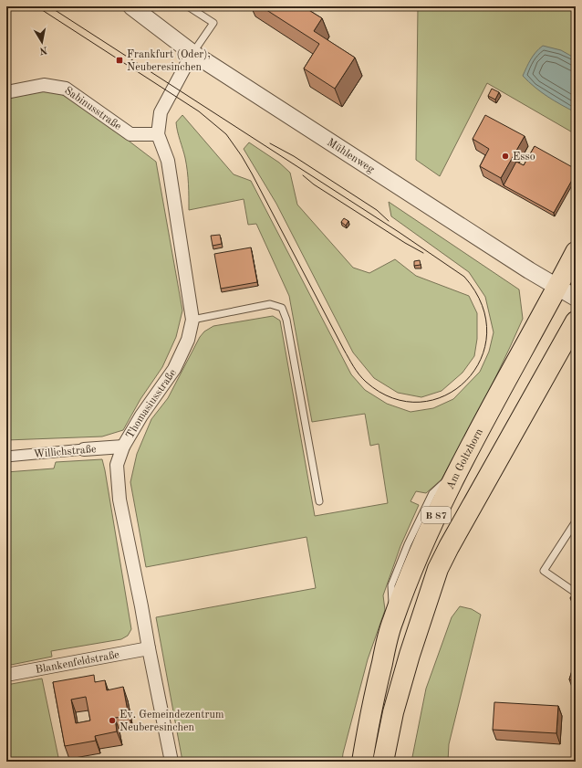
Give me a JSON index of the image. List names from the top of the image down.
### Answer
{
  "streets": {
    "main road": ["Am Goltzhorn", "B 87"],
    "street": [
      "Sabinusstraße",
      "Mühlenweg",
      "Thomasiusstraße",
      "Willichstraße",
      "Blankenfeldstraße"
    ]
  },
  "crossings": [
    ["Sabinusstraße", "Thomasiusstraße"],
    ["Mühlenweg", "Thomasiusstraße"],
    ["Mühlenweg", "Am Goltzhorn"],
    ["Thomasiusstraße", "Willichstraße"],
    ["Thomasiusstraße", "Blankenfeldstraße"]
  ],
  "places": {
    "transit": ["Frankfurt (Oder), Neuberesinchen"],
    "other": ["Esso", "Ev. Gemeindezentrum Neuberesinchen"]
  },
  "north": "bottom"
}
